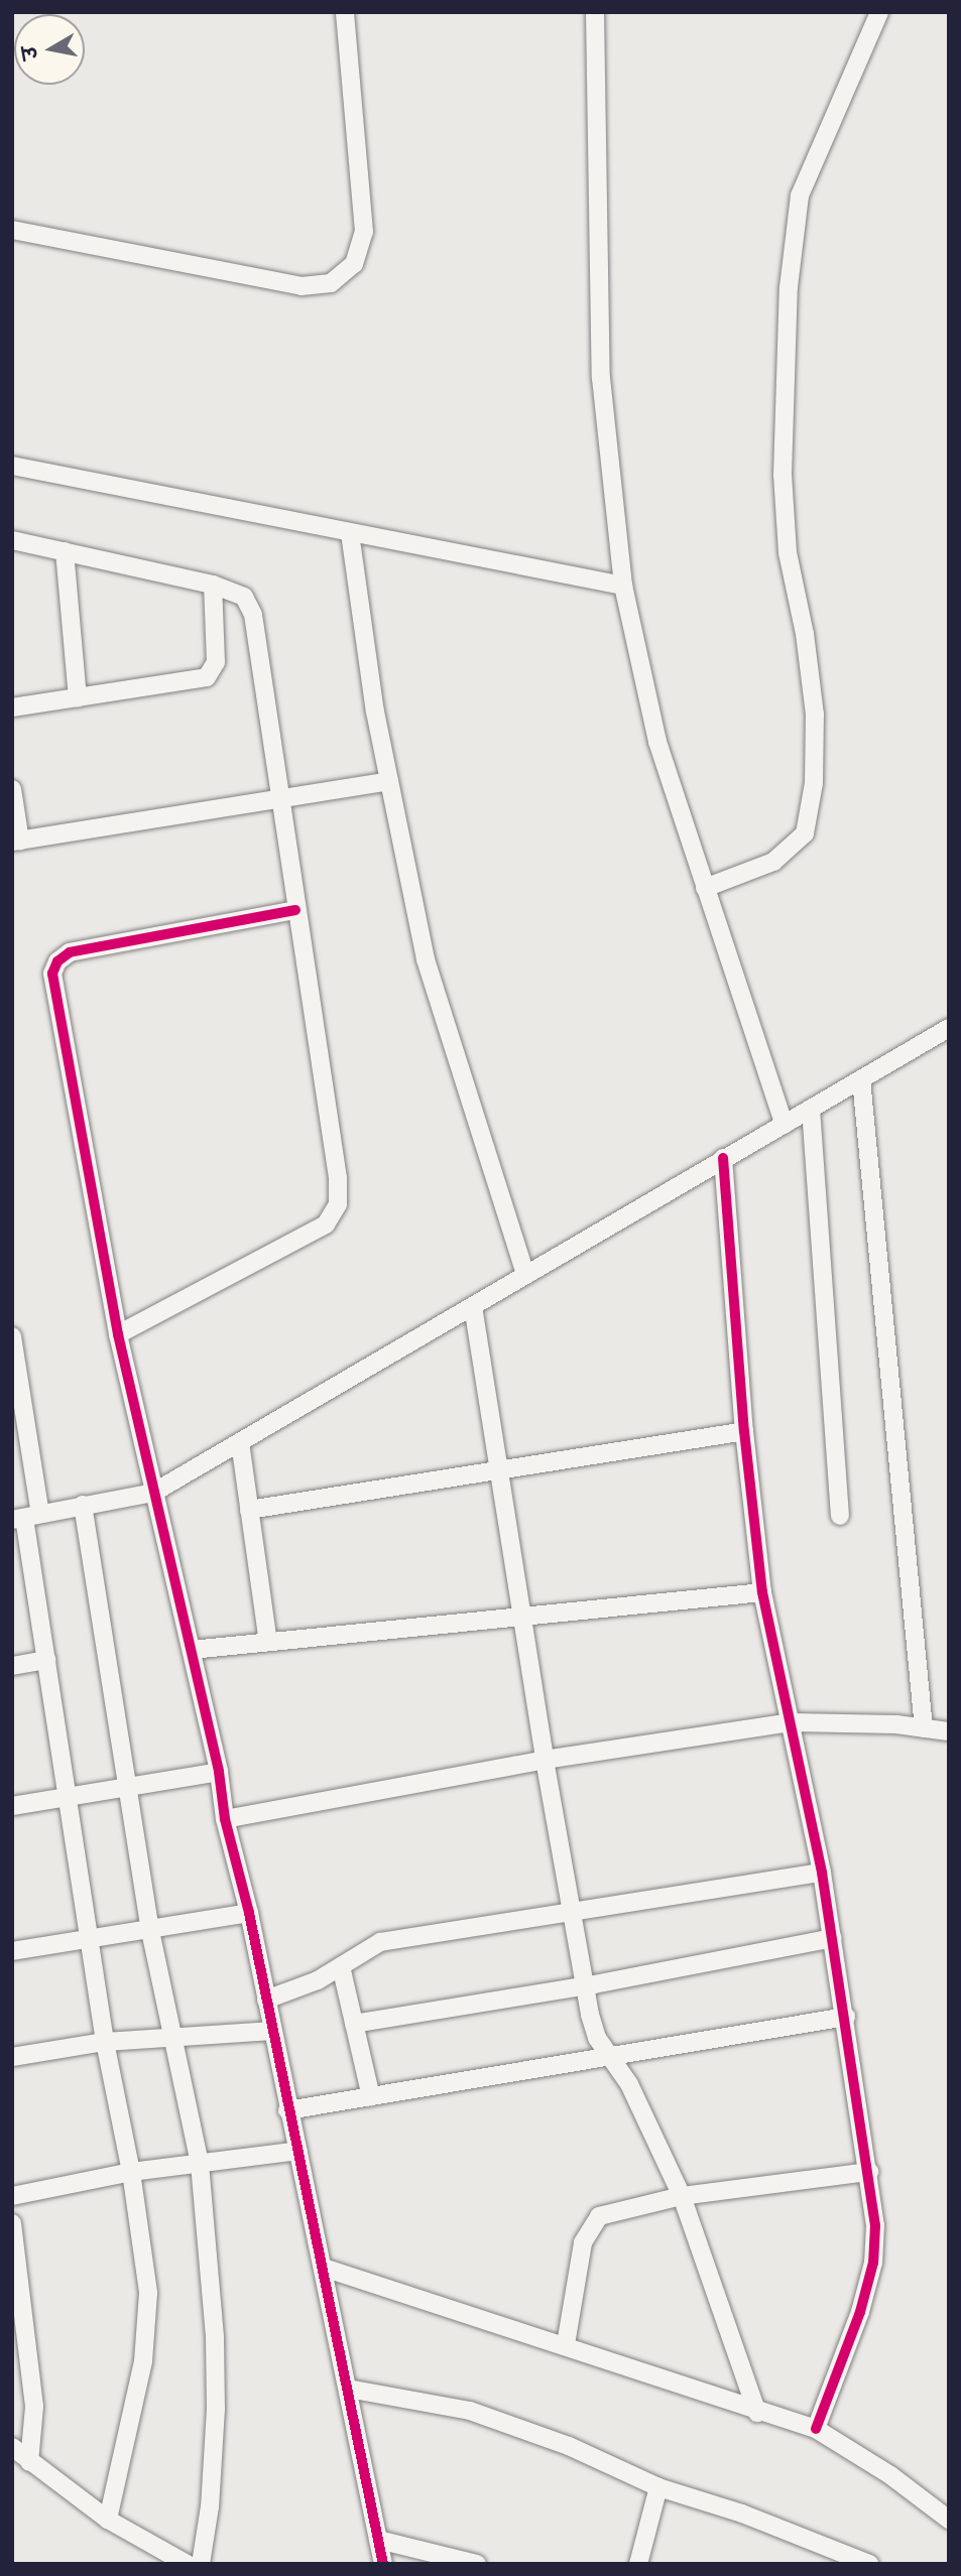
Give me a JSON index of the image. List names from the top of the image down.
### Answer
{
  "north": "left"
}
